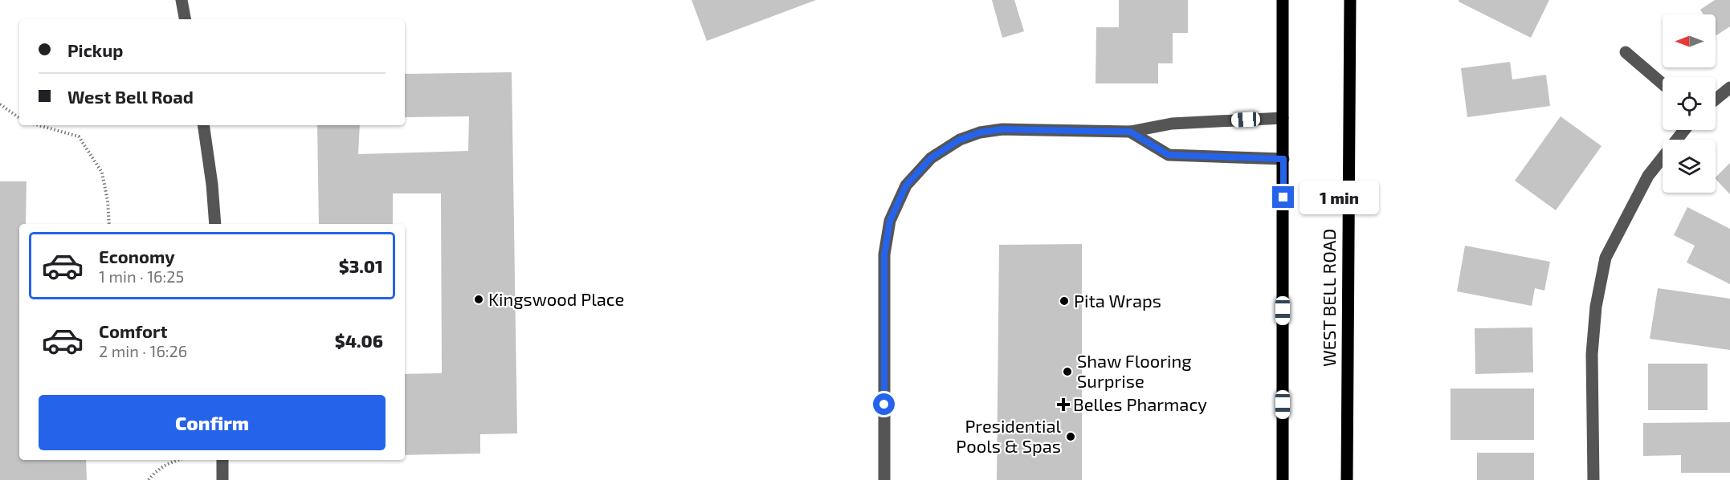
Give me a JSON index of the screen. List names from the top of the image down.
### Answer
{
  "streets": {
    "main road": ["WEST BELL ROAD"]
  },
  "places": {
    "other": [
      "Kingswood Place",
      "Pita Wraps",
      "Shaw Flooring Surprise",
      "Presidential Pools & Spas"
    ],
    "health": ["Belles Pharmacy"]
  },
  "north": "left",
  "page": {
    "banner": ["Pickup", "West Bell Road"],
    "bubble": "1 min",
    "list": [
      {
        "name": "Economy",
        "note": "1 min · 16:25",
        "value": "$3.01"
      },
      {
        "name": "Comfort",
        "note": "2 min · 16:26",
        "value": "$4.06"
      }
    ],
    "buttons": "Confirm"
  }
}
